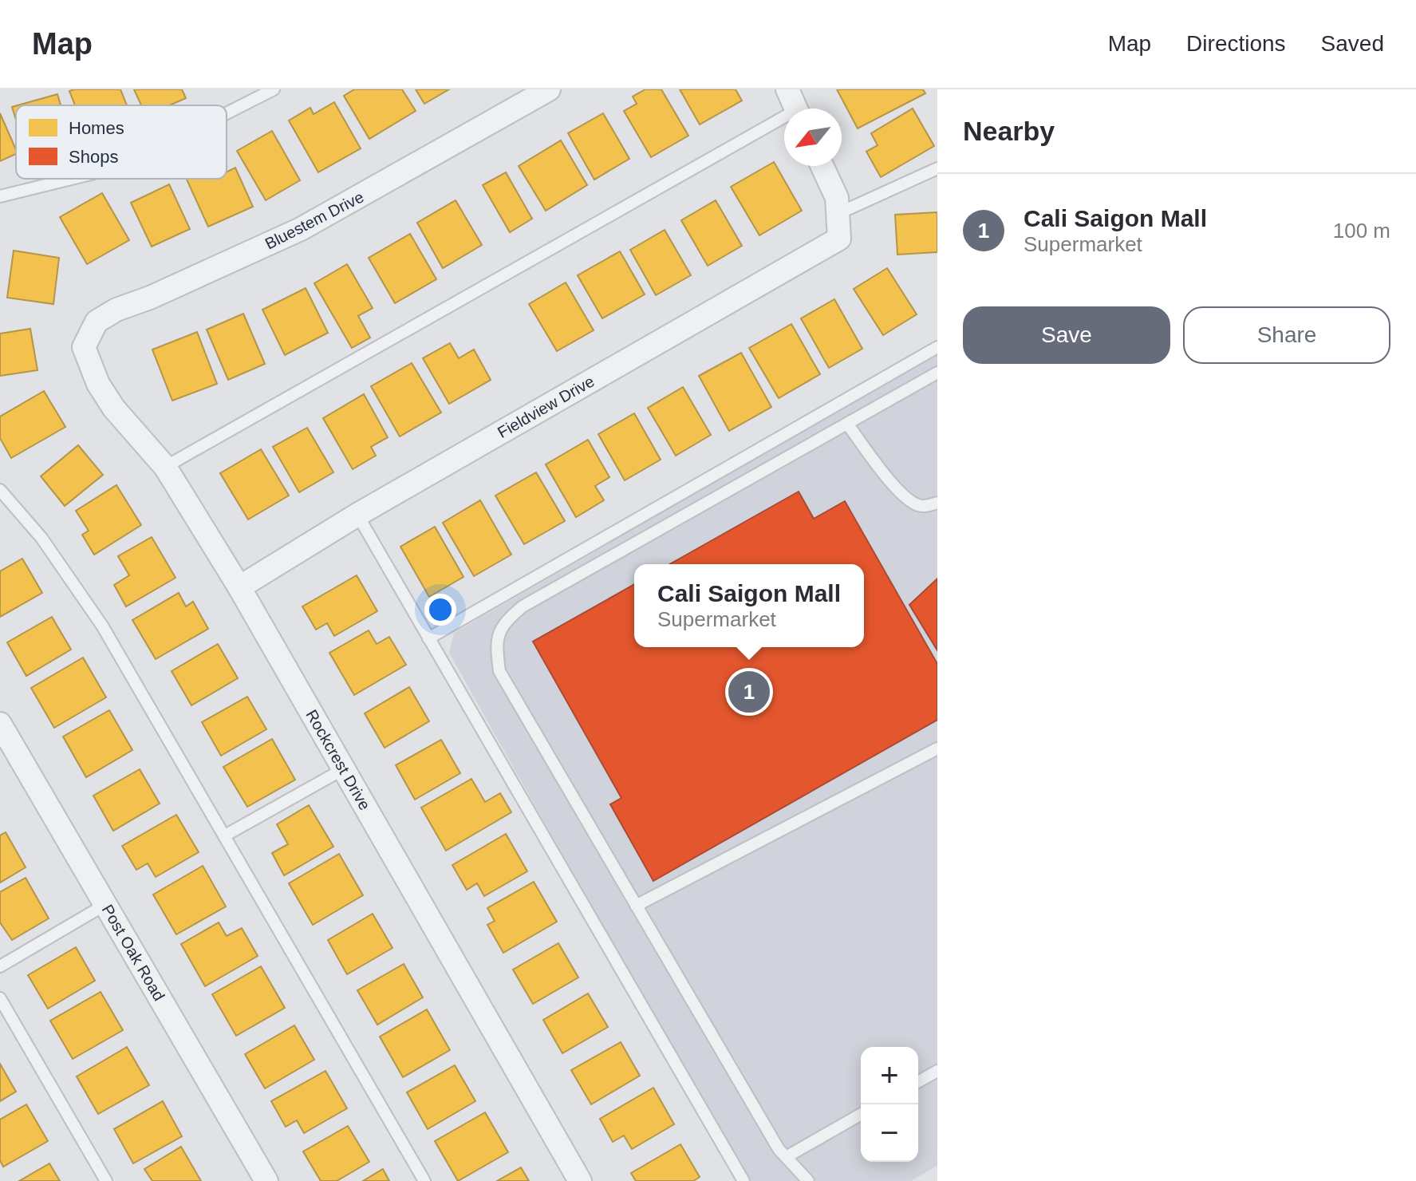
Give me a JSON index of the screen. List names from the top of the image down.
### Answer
{
  "streets": {
    "street": [
      "Bluestem Drive",
      "Fieldview Drive",
      "Rockcrest Drive",
      "Post Oak Road"
    ]
  },
  "crossings": [
    ["Bluestem Drive", "Rockcrest Drive"],
    ["Fieldview Drive", "Rockcrest Drive"]
  ],
  "legend": ["Homes", "Shops"],
  "north": "bottom left",
  "page": {
    "header": "Map",
    "nav": ["Map", "Directions", "Saved"],
    "heading": "Nearby",
    "list": [
      {
        "mark": "1",
        "name": "Cali Saigon Mall",
        "note": "Supermarket",
        "value": "100 m"
      }
    ],
    "buttons": ["Save", "Share"],
    "popup": ["Cali Saigon Mall", "Supermarket"],
    "pins": "1",
    "map_buttons": ["+", "−"]
  }
}
